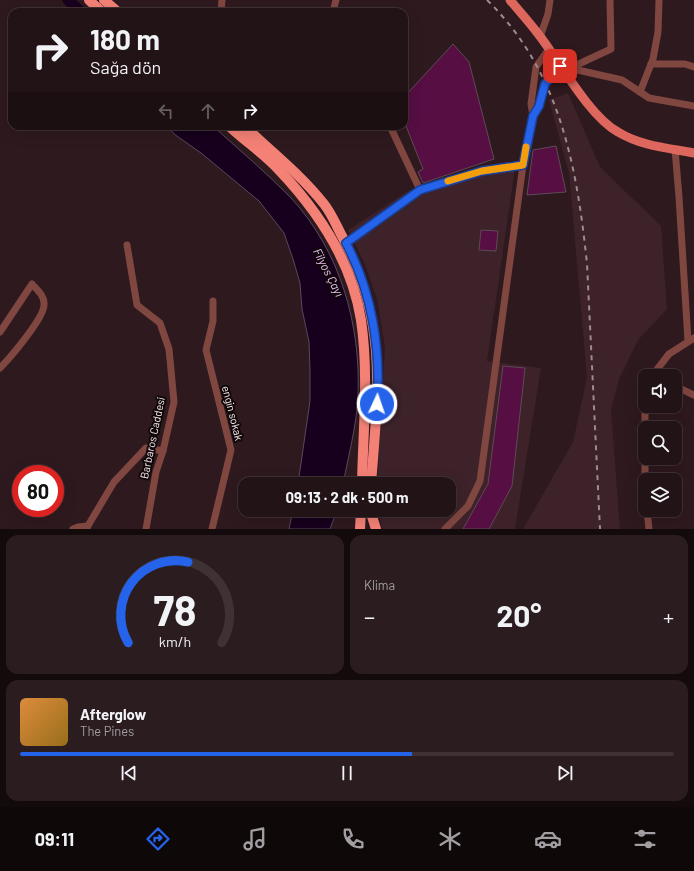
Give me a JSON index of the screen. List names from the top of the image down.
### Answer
{
  "streets": {
    "street": ["engin sokak", "Barbaros Caddesi"]
  },
  "water": ["Filyos Çayı"],
  "page": {
    "turn": ["180 m", "Sağa dön"],
    "limit": "80",
    "trip": "09:13 · 2 dk · 500 m",
    "tile": "Klima",
    "heat": ["−", "20°", "+"],
    "song": ["Afterglow", "The Pines"],
    "tabs": "09:11",
    "gauge": ["78", "km/h"]
  }
}
